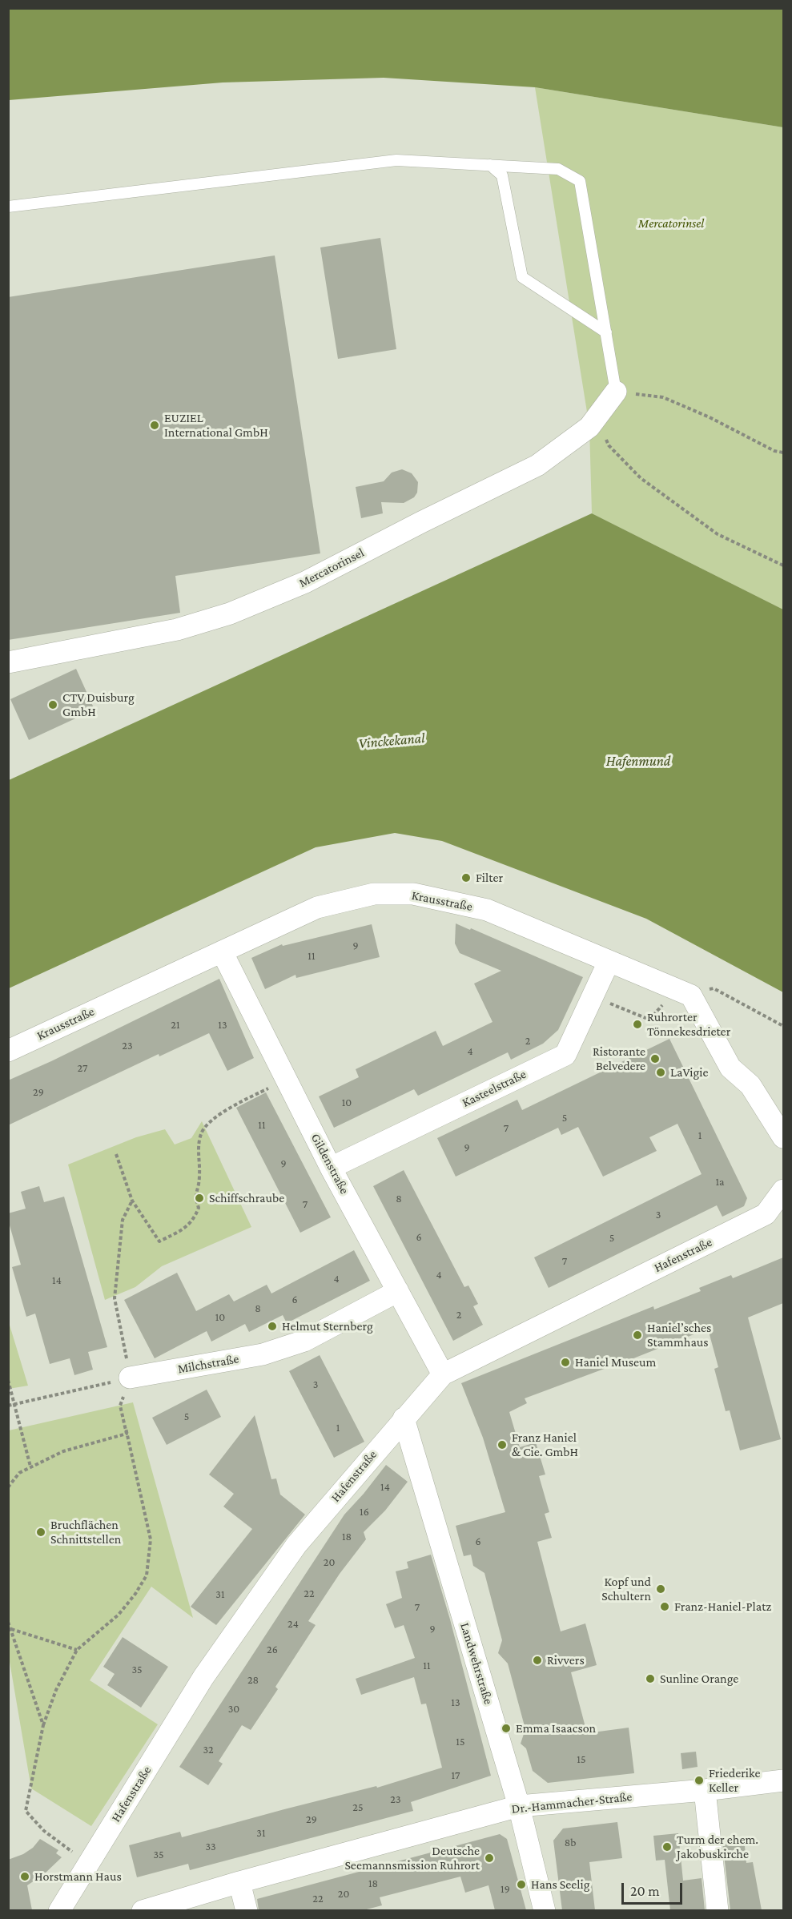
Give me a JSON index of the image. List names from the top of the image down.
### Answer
{
  "streets": {
    "street": [
      "Mercatorinsel",
      "Krausstraße",
      "Kasteelstraße",
      "Gildenstraße",
      "Hafenstraße",
      "Milchstraße",
      "Landwehrstraße",
      "Dr.-Hammacher-Straße"
    ]
  },
  "crossings": [
    ["Krausstraße", "Kasteelstraße"],
    ["Krausstraße", "Gildenstraße"],
    ["Kasteelstraße", "Gildenstraße"],
    ["Gildenstraße", "Hafenstraße"],
    ["Gildenstraße", "Milchstraße"],
    ["Hafenstraße", "Landwehrstraße"],
    ["Landwehrstraße", "Dr.-Hammacher-Straße"]
  ],
  "water": ["Vinckekanal", "Hafenmund"],
  "parks": ["Mercatorinsel"],
  "places": [
    "EUZIEL International GmbH",
    "CTV Duisburg GmbH",
    "Filter",
    "Ruhrorter Tönnekesdrieter",
    "Ristorante Belvedere",
    "LaVigie",
    "Schiffschraube",
    "Helmut Sternberg",
    "Haniel’sches Stammhaus",
    "Haniel Museum",
    "Franz Haniel & Cie. GmbH",
    "Bruchflächen Schnittstellen",
    "Kopf und Schultern",
    "Franz-Haniel-Platz",
    "Rivvers",
    "Sunline Orange",
    "Emma Isaacson",
    "Friederike Keller",
    "Turm der ehem. Jakobuskirche",
    "Deutsche Seemannsmission Ruhrort",
    "Horstmann Haus",
    "Hans Seelig"
  ],
  "house_numbers": [
    "9",
    "11",
    "21",
    "13",
    "2",
    "23",
    "4",
    "27",
    "29",
    "10",
    "5",
    "11",
    "7",
    "1",
    "9",
    "9",
    "1a",
    "8",
    "7",
    "3",
    "6",
    "5",
    "7",
    "4",
    "4",
    "14",
    "6",
    "8",
    "2",
    "10",
    "3",
    "5",
    "1",
    "14",
    "16",
    "18",
    "6",
    "20",
    "22",
    "31",
    "7",
    "24",
    "9",
    "26",
    "11",
    "35",
    "28",
    "13",
    "30",
    "15",
    "32",
    "15",
    "17",
    "23",
    "25",
    "29",
    "31",
    "8b",
    "33",
    "35",
    "18",
    "19",
    "20",
    "22"
  ],
  "scale_bar": "20 m"
}
